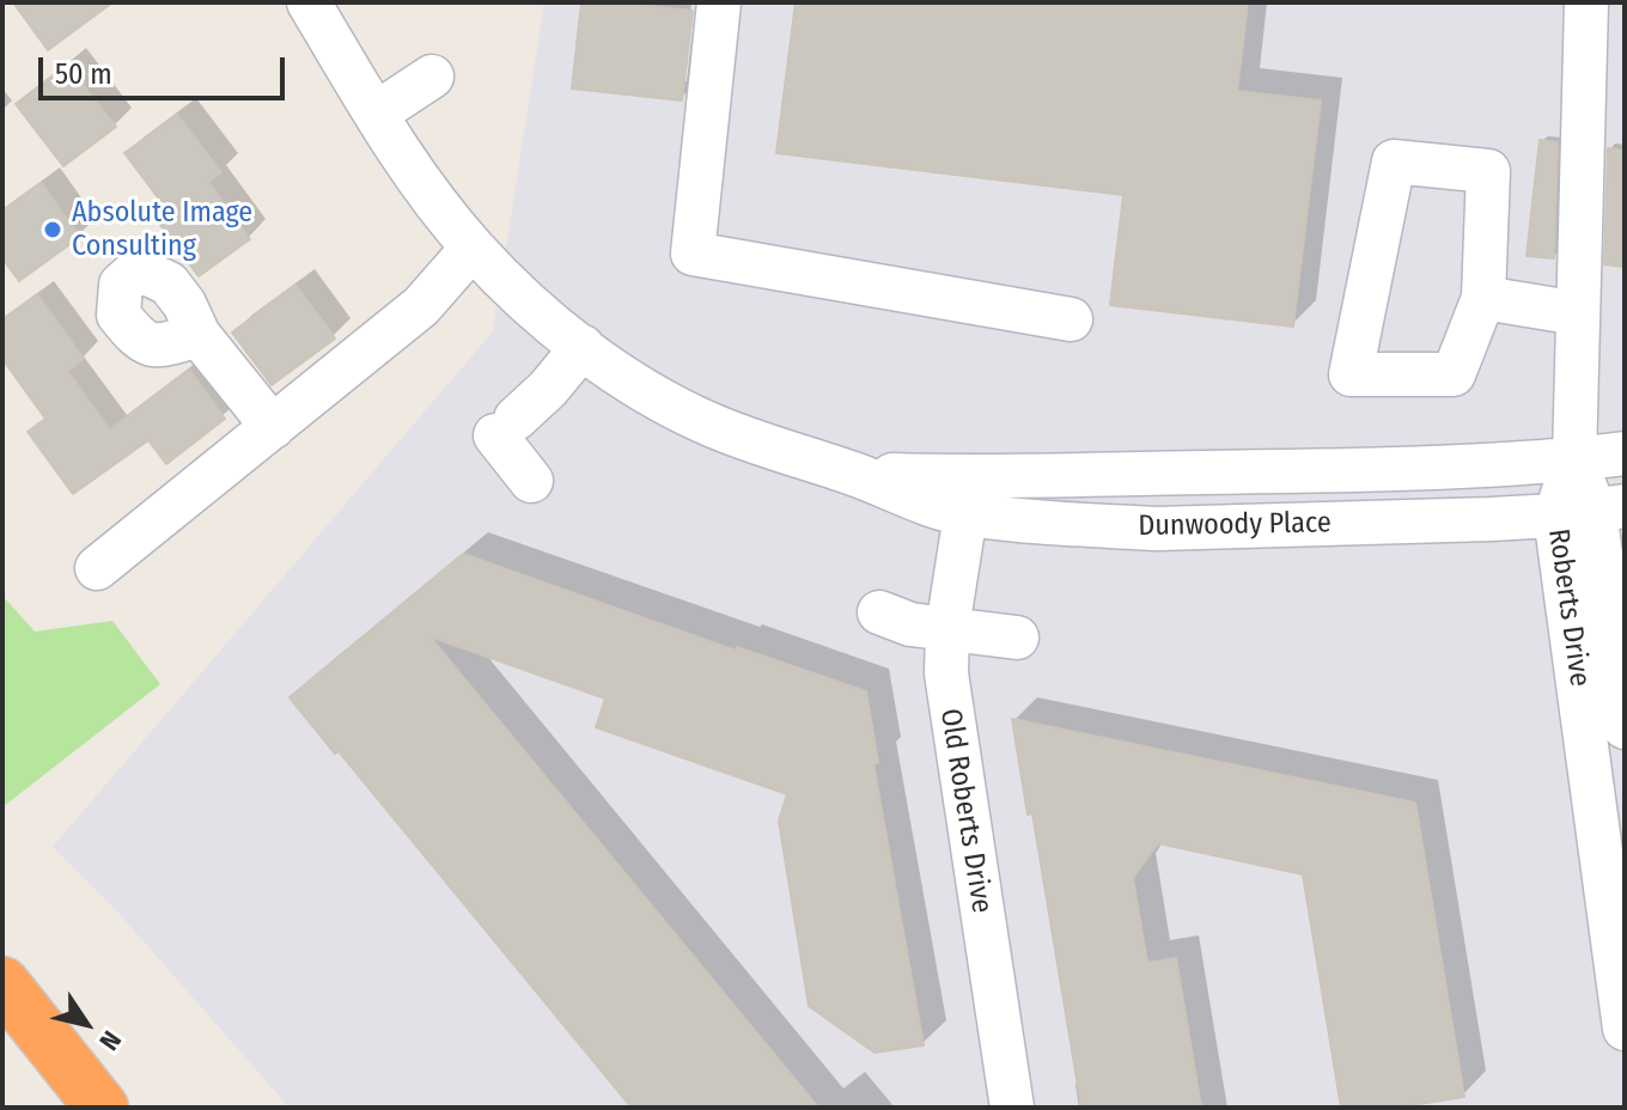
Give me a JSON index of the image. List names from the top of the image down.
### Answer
{
  "streets": {
    "street": ["Dunwoody Place", "Roberts Drive", "Old Roberts Drive"]
  },
  "crossings": [
    ["Dunwoody Place", "Roberts Drive"],
    ["Dunwoody Place", "Old Roberts Drive"]
  ],
  "places": ["Absolute Image Consulting"],
  "scale_bar": "50 m",
  "north": "bottom right"
}
